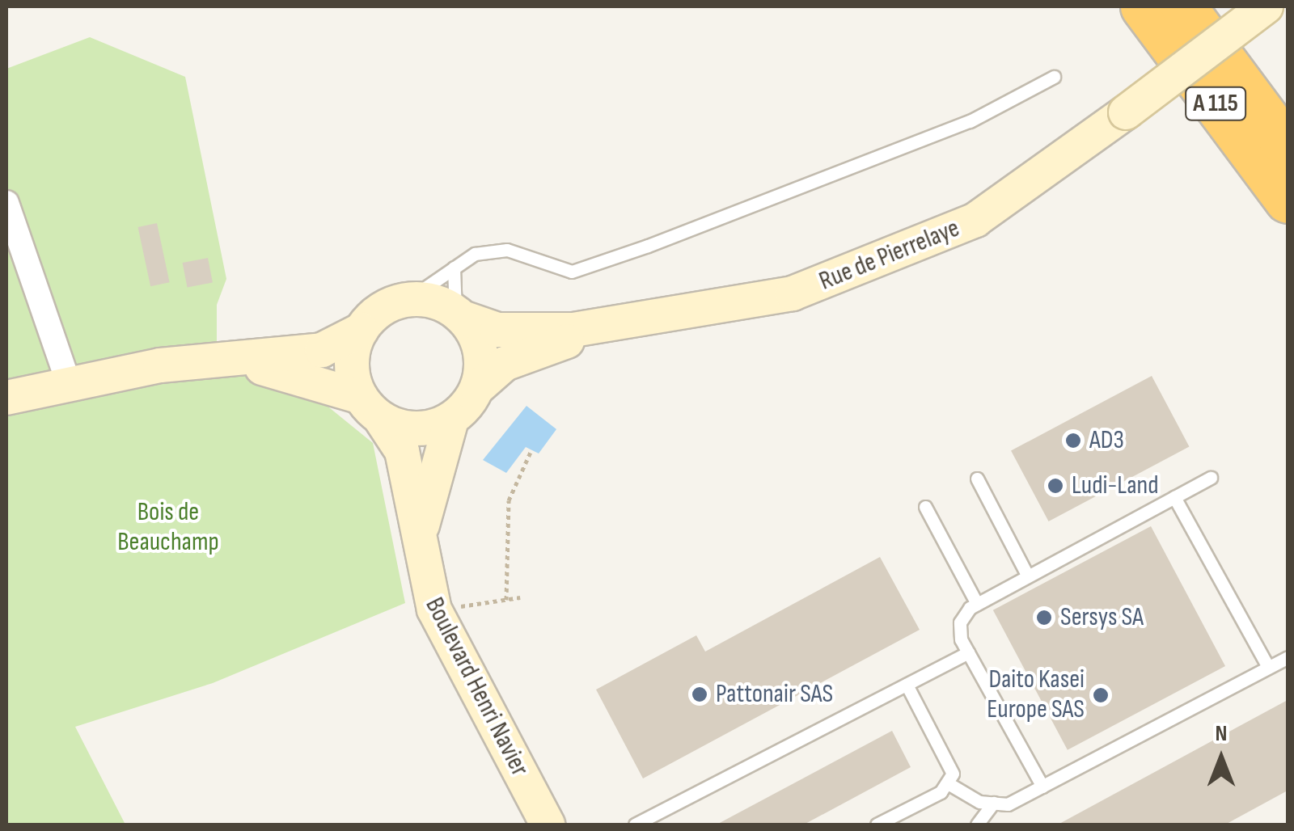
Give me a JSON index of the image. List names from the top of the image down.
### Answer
{
  "streets": {
    "highway": ["A 115"],
    "main road": ["Rue de Pierrelaye", "Boulevard Henri Navier"]
  },
  "crossings": [
    ["Rue de Pierrelaye", "Boulevard Henri Navier"]
  ],
  "parks": ["Bois de Beauchamp"],
  "places": [
    "AD3",
    "Ludi-Land",
    "Sersys SA",
    "Pattonair SAS",
    "Daito Kasei Europe SAS"
  ],
  "north": "top"
}
